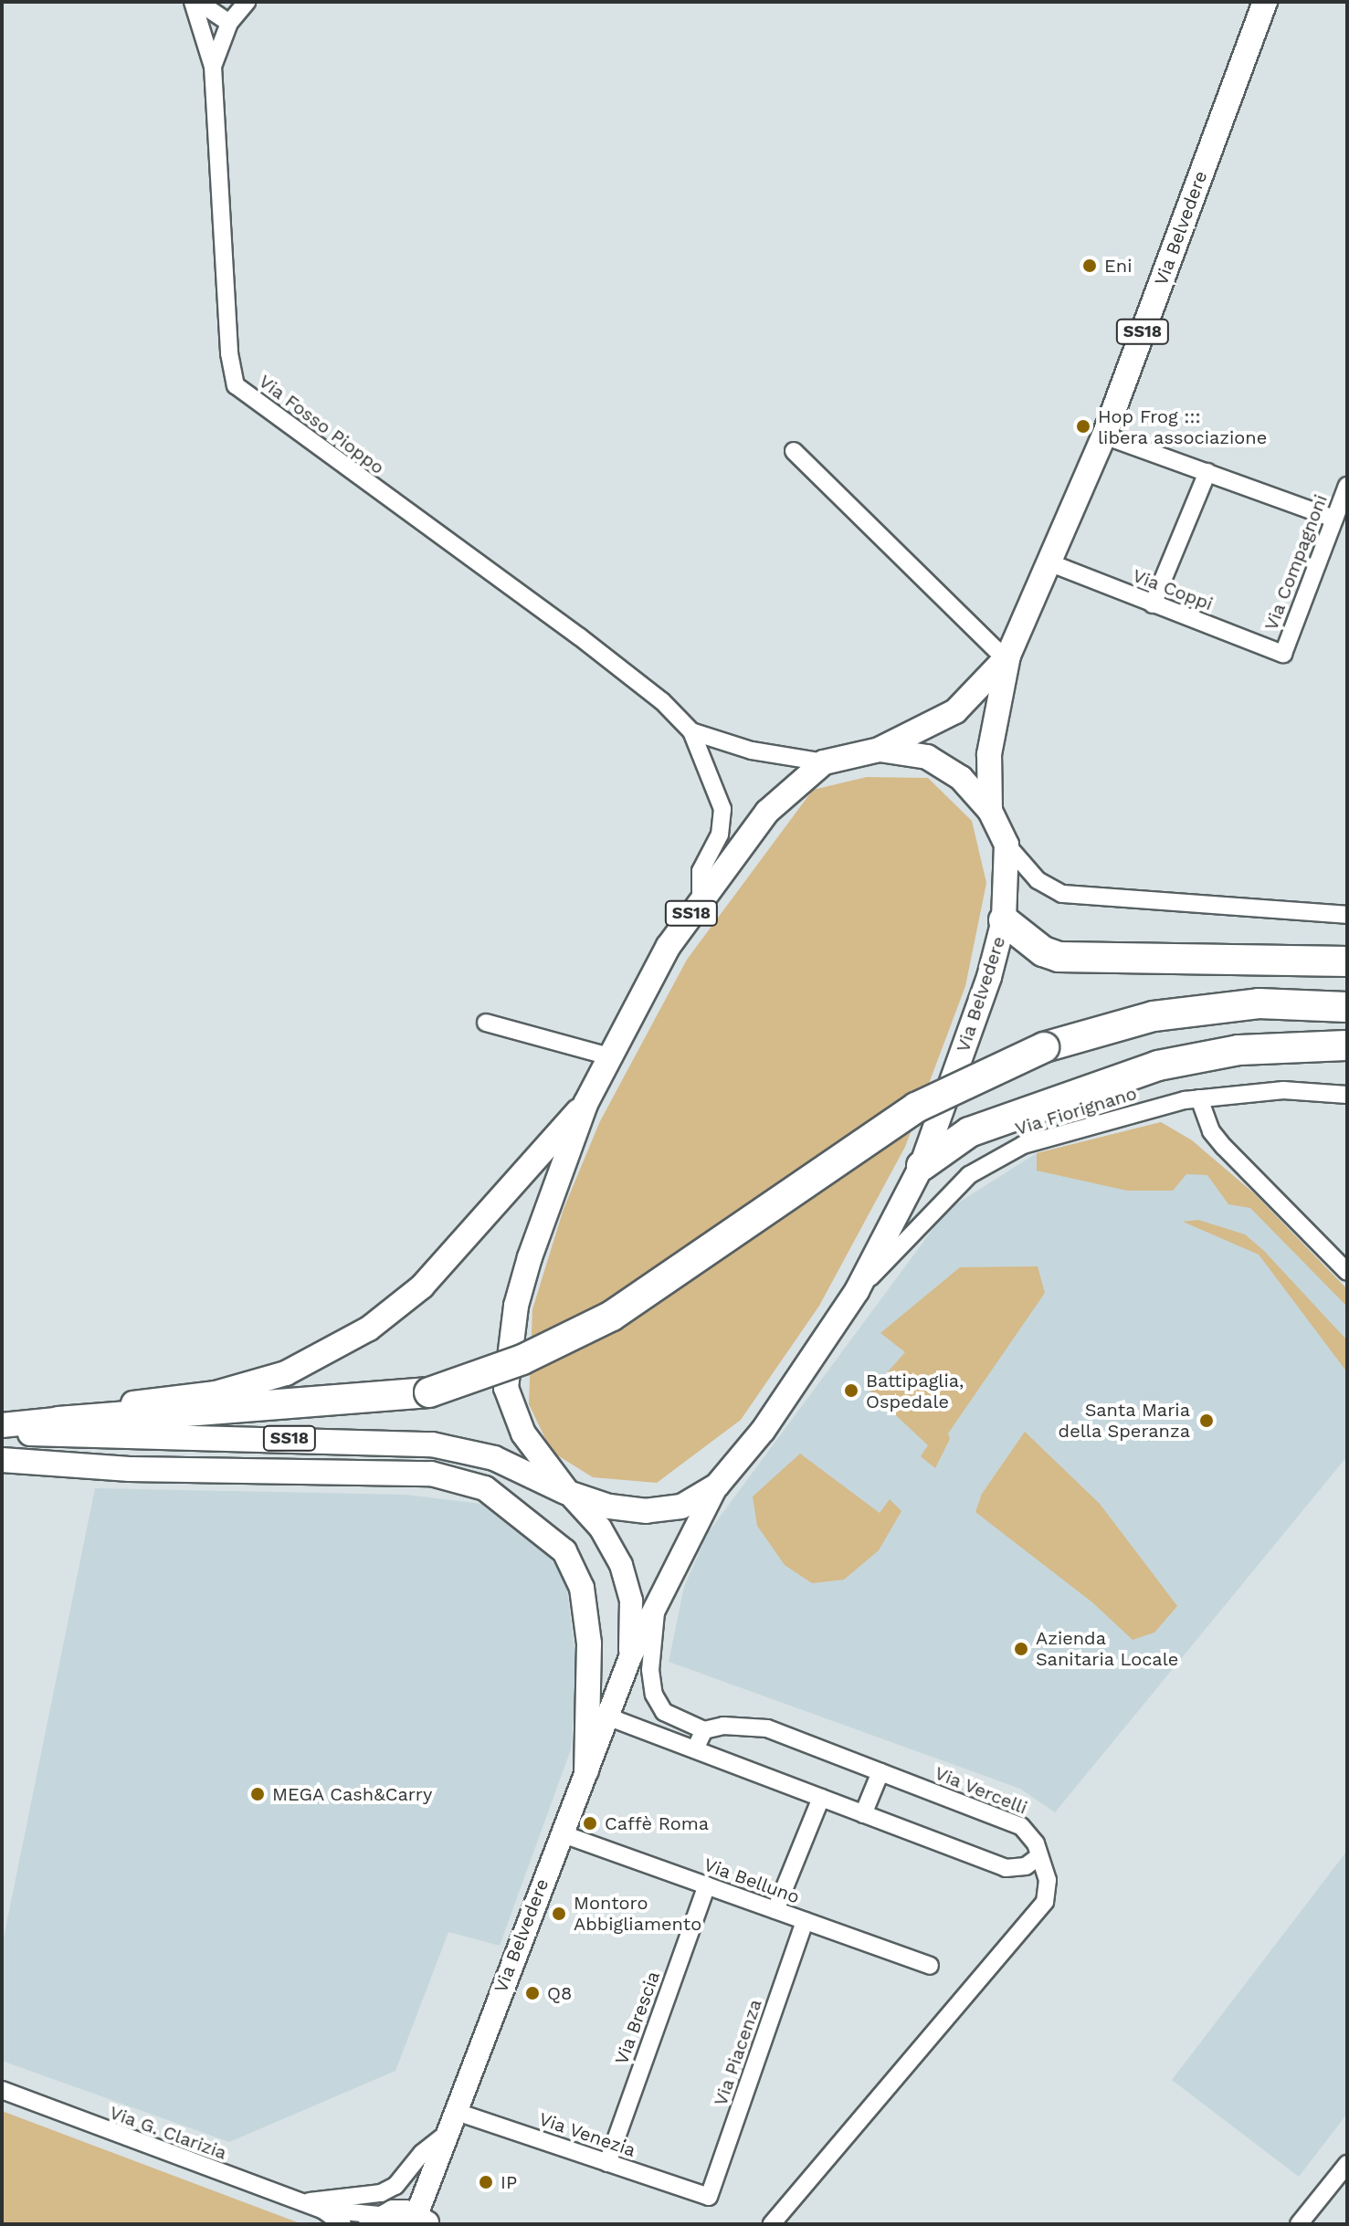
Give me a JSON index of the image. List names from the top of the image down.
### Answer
{
  "streets": {
    "main road": ["Via Belvedere", "SS18"],
    "street": [
      "Via Fosso Pioppo",
      "Via Compagnoni",
      "Via Coppi",
      "Via Fiorignano",
      "Via Vercelli",
      "Via Belluno",
      "Via Brescia",
      "Via Piacenza",
      "Via G. Clarizia",
      "Via Venezia"
    ]
  },
  "crossings": [
    ["Via Belvedere", "SS18"],
    ["Via Belvedere", "Via Coppi"],
    ["Via Belvedere", "Via Fiorignano"],
    ["Via Belvedere", "Via Belluno"],
    ["Via Belvedere", "Via Venezia"],
    ["Via Compagnoni", "Via Coppi"],
    ["Via Belluno", "Via Brescia"],
    ["Via Belluno", "Via Piacenza"],
    ["Via Brescia", "Via Venezia"],
    ["Via Piacenza", "Via Venezia"]
  ],
  "places": [
    "Eni",
    "Hop Frog ::: libera associazione",
    "Battipaglia, Ospedale",
    "Santa Maria della Speranza",
    "Azienda Sanitaria Locale",
    "MEGA Cash&Carry",
    "Caffè Roma",
    "Montoro Abbigliamento",
    "Q8",
    "IP"
  ]
}
